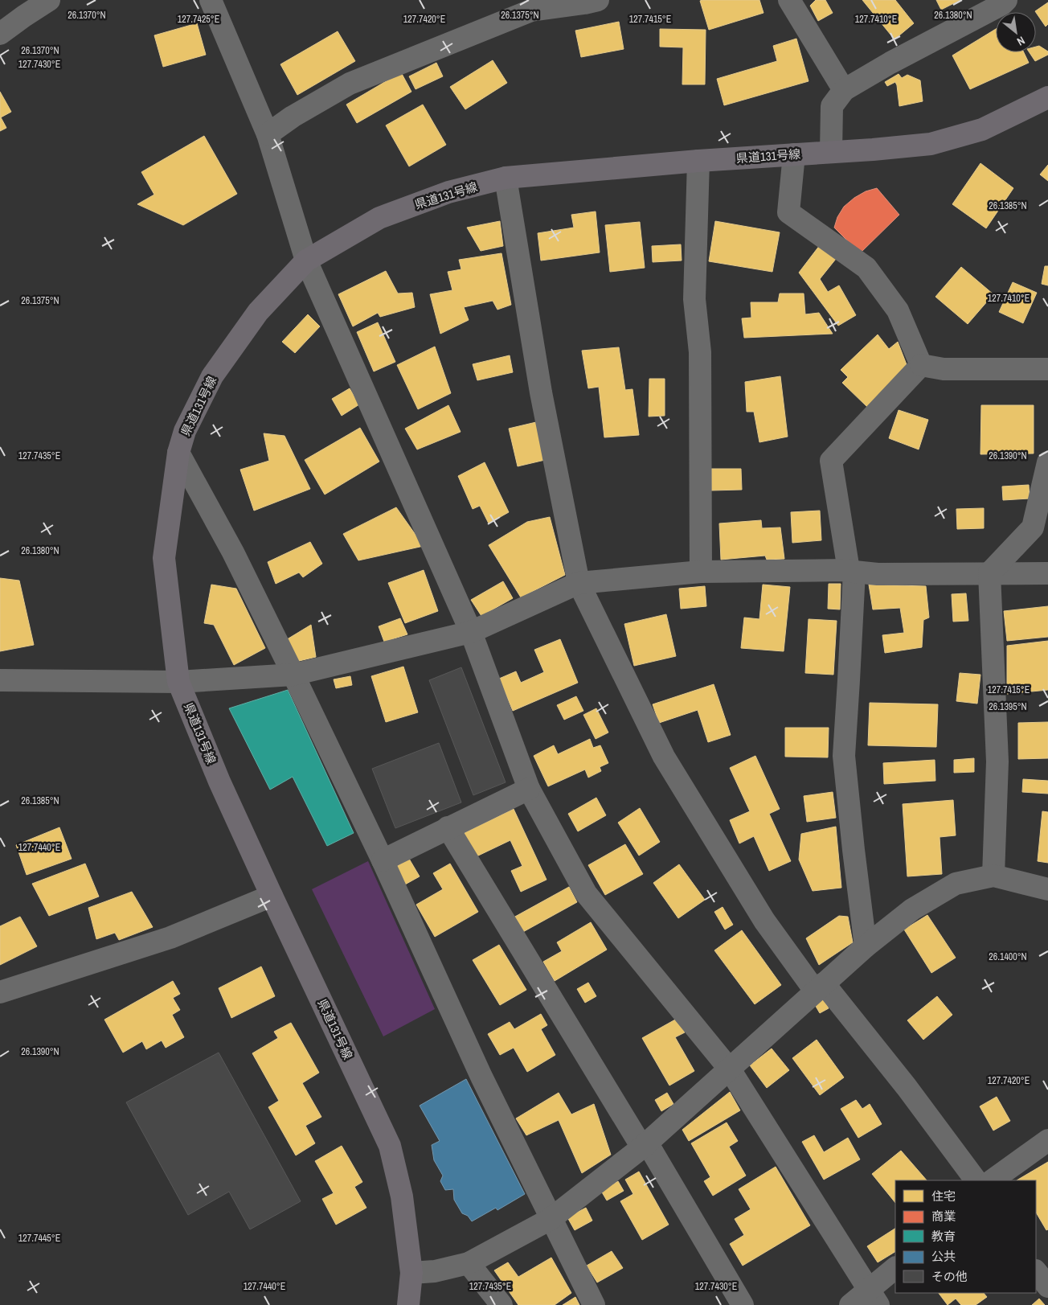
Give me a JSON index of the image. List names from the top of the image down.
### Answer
{
  "streets": {
    "main road": ["県道131号線"]
  },
  "legend": [
    "住宅",
    "商業",
    "教育",
    "公共",
    "その他"
  ],
  "north": "bottom right",
  "coordinates": [
    "26.1370°N",
    "26.1375°N",
    "26.1380°N",
    "127.7420°E",
    "127.7415°E",
    "127.7410°E",
    "127.7425°E",
    "127.7430°E",
    "26.1385°N",
    "127.7435°E",
    "26.1390°N",
    "26.1395°N",
    "127.7440°E",
    "26.1400°N",
    "127.7445°E"
  ]
}
